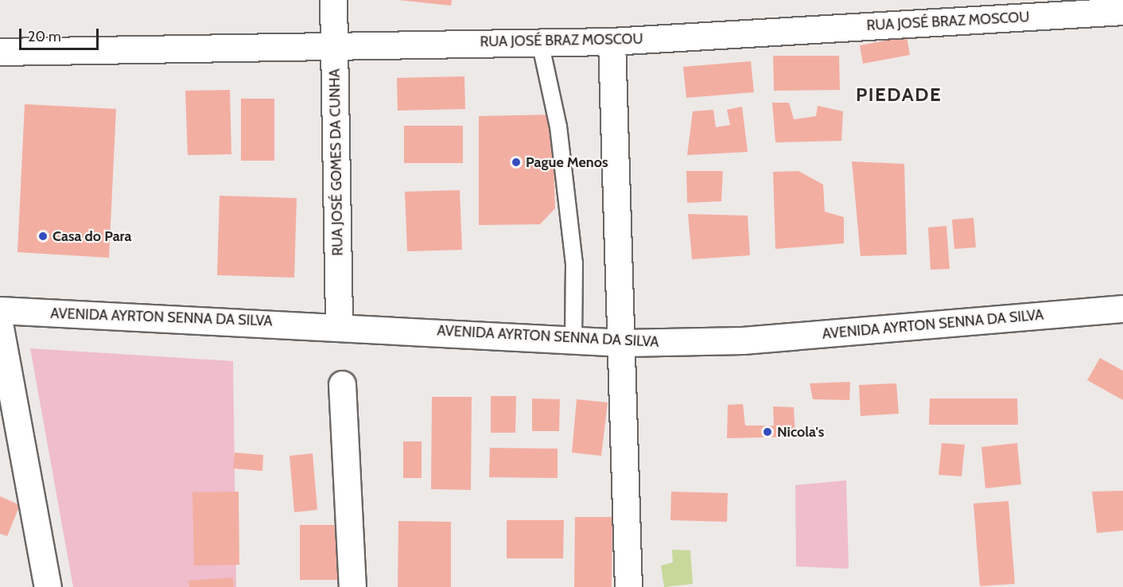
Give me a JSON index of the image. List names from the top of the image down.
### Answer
{
  "streets": {
    "street": ["RUA JOSÉ BRAZ MOSCOU", "RUA JOSÉ GOMES DA CUNHA", "AVENIDA AYRTON SENNA DA SILVA"]
  },
  "crossings": [
    ["RUA JOSÉ BRAZ MOSCOU", "RUA JOSÉ GOMES DA CUNHA"],
    ["RUA JOSÉ GOMES DA CUNHA", "AVENIDA AYRTON SENNA DA SILVA"]
  ],
  "districts": ["PIEDADE"],
  "places": ["Pague Menos", "Casa do Para", "Nicola's"],
  "scale_bar": "20 m"
}
